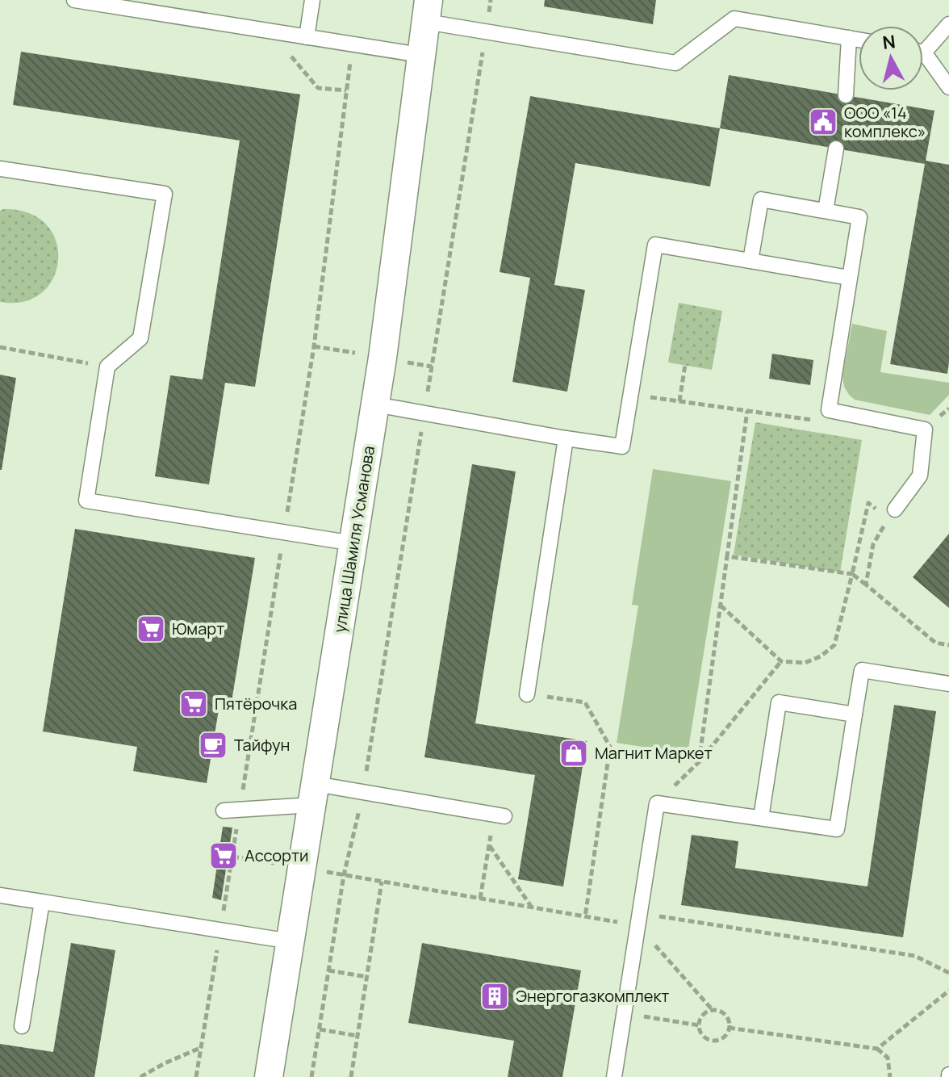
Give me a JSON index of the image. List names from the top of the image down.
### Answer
{
  "streets": {
    "street": ["улица Шамиля Усманова"]
  },
  "places": {
    "public building": ["ООО «14 комплекс»"],
    "supermarket": ["Юмарт", "Пятёрочка", "Ассорти"],
    "cafe": ["Тайфун"],
    "shop": ["Магнит Маркет"],
    "building": ["Энергогазкомплект"]
  },
  "north": "top"
}
